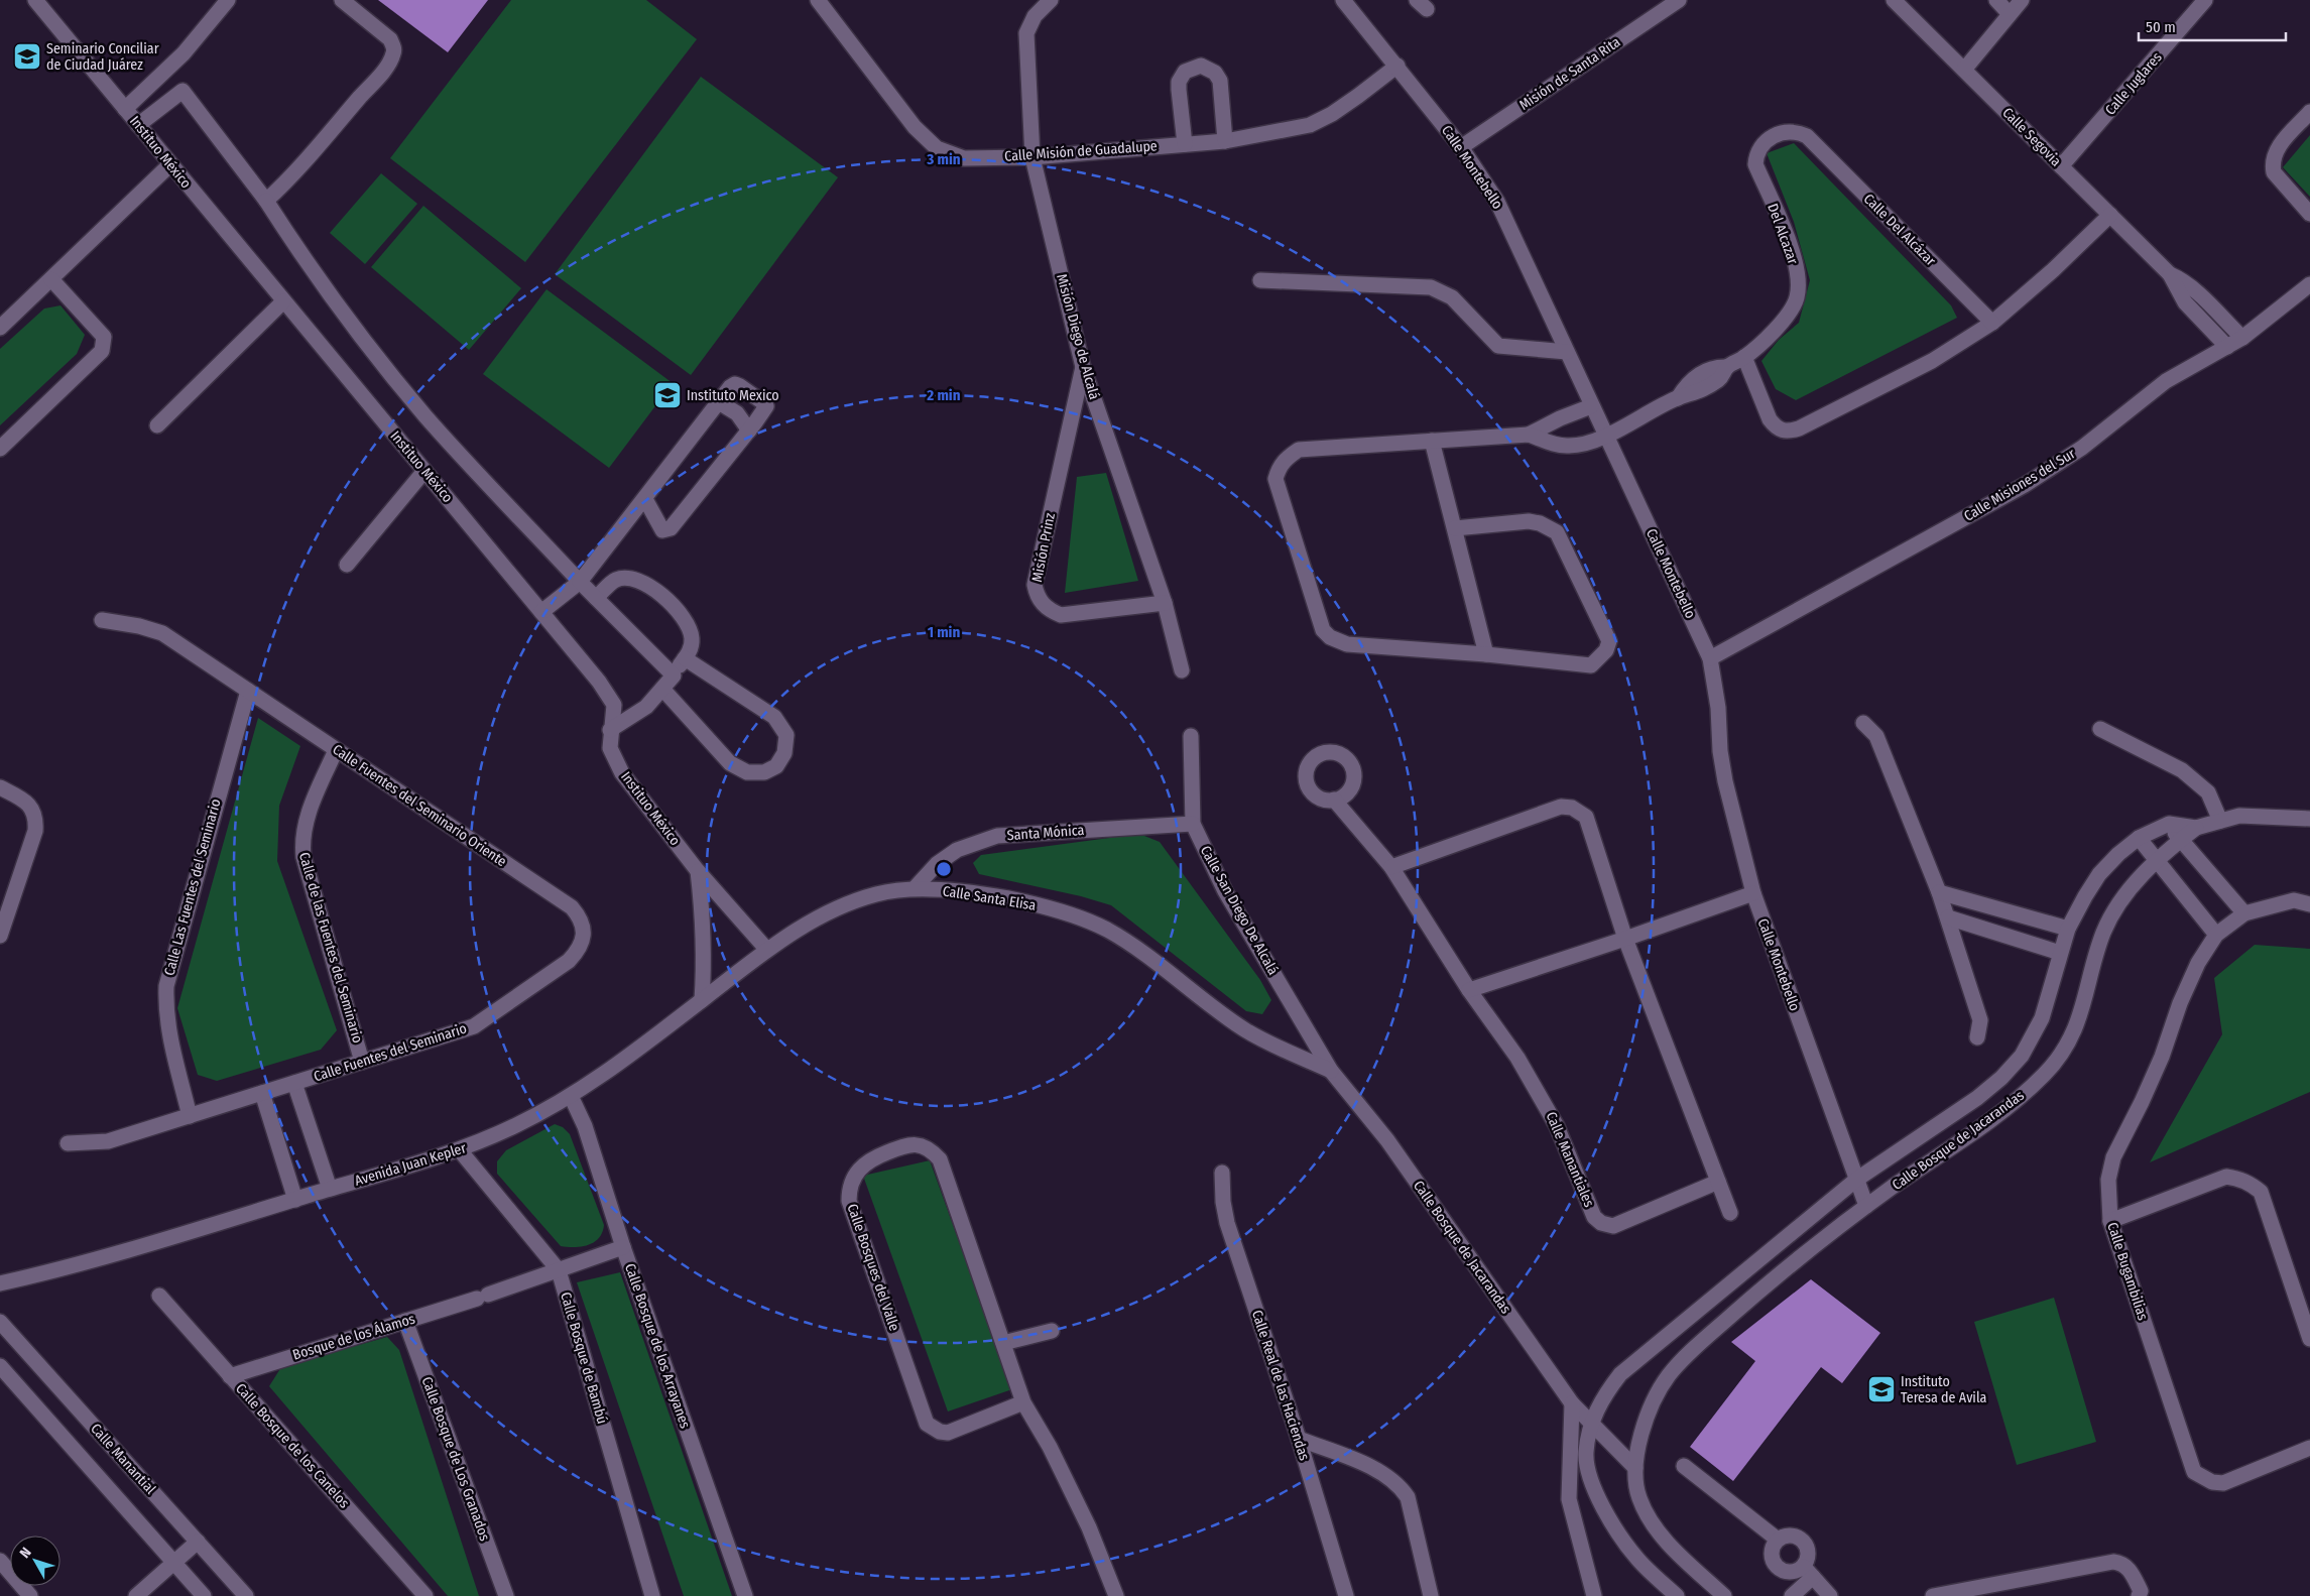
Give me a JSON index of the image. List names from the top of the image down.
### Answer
{
  "streets": {
    "street": [
      "Misión de Santa Rita",
      "Calle Juglares",
      "Calle Segovia",
      "Calle Misión de Guadalupe",
      "Instituo México",
      "Calle Montebello",
      "Calle Del Alcázar",
      "Del Alcazar",
      "Misión Diego de Alcalá",
      "Calle Misiones del Sur",
      "Misión Prinz",
      "Calle Fuentes del Seminario Oriente",
      "Santa Mónica",
      "Calle Las Fuentes del Seminario",
      "Calle Santa Elisa",
      "Calle San Diego De Alcalá",
      "Calle de las Fuentes del Seminario",
      "Calle Fuentes del Seminario",
      "Calle Bosque de Jacarandas",
      "Calle Manantiales",
      "Avenida Juan Kepler",
      "Calle Bosques del Valle",
      "Calle Bugambilias",
      "Bosque de los Álamos",
      "Calle Bosque de los Arrayanes",
      "Calle Bosque de Bambú",
      "Calle Real de las Haciendas",
      "Calle Bosque de los Canelos",
      "Calle Manantial",
      "Calle Bosque de Los Granados"
    ]
  },
  "crossings": [
    ["Misión de Santa Rita", "Calle Montebello"],
    ["Calle Juglares", "Calle Segovia"],
    ["Calle Segovia", "Calle Misiones del Sur"],
    ["Calle Misión de Guadalupe", "Calle Montebello"],
    ["Calle Misión de Guadalupe", "Misión Diego de Alcalá"],
    ["Instituo México", "Calle Santa Elisa"],
    ["Instituo México", "Avenida Juan Kepler"],
    ["Calle Montebello", "Del Alcazar"],
    ["Calle Montebello", "Calle Misiones del Sur"],
    ["Calle Montebello", "Calle Bosque de Jacarandas"],
    ["Calle Del Alcázar", "Del Alcazar"],
    ["Misión Diego de Alcalá", "Misión Prinz"],
    ["Calle Fuentes del Seminario Oriente", "Calle Las Fuentes del Seminario"],
    ["Calle Fuentes del Seminario Oriente", "Calle de las Fuentes del Seminario"],
    ["Calle Fuentes del Seminario Oriente", "Calle Fuentes del Seminario"],
    ["Santa Mónica", "Calle Santa Elisa"],
    ["Santa Mónica", "Calle San Diego De Alcalá"],
    ["Calle Las Fuentes del Seminario", "Calle Fuentes del Seminario"],
    ["Calle Santa Elisa", "Calle San Diego De Alcalá"],
    ["Calle Santa Elisa", "Calle Bosque de Jacarandas"],
    ["Calle Santa Elisa", "Avenida Juan Kepler"],
    ["Calle San Diego De Alcalá", "Calle Bosque de Jacarandas"],
    ["Calle de las Fuentes del Seminario", "Calle Fuentes del Seminario"],
    ["Avenida Juan Kepler", "Calle Bosque de los Arrayanes"],
    ["Avenida Juan Kepler", "Calle Bosque de Bambú"],
    ["Bosque de los Álamos", "Calle Bosque de los Arrayanes"],
    ["Bosque de los Álamos", "Calle Bosque de Bambú"],
    ["Bosque de los Álamos", "Calle Bosque de los Canelos"],
    ["Bosque de los Álamos", "Calle Bosque de Los Granados"]
  ],
  "places": {
    "school or university": ["Seminario Conciliar de Ciudad Juárez", "Instituto Mexico", "Instituto Teresa de Avila"]
  },
  "scale_bar": "50 m",
  "north": "top left",
  "rings": ["3 min", "2 min", "1 min"]
}
